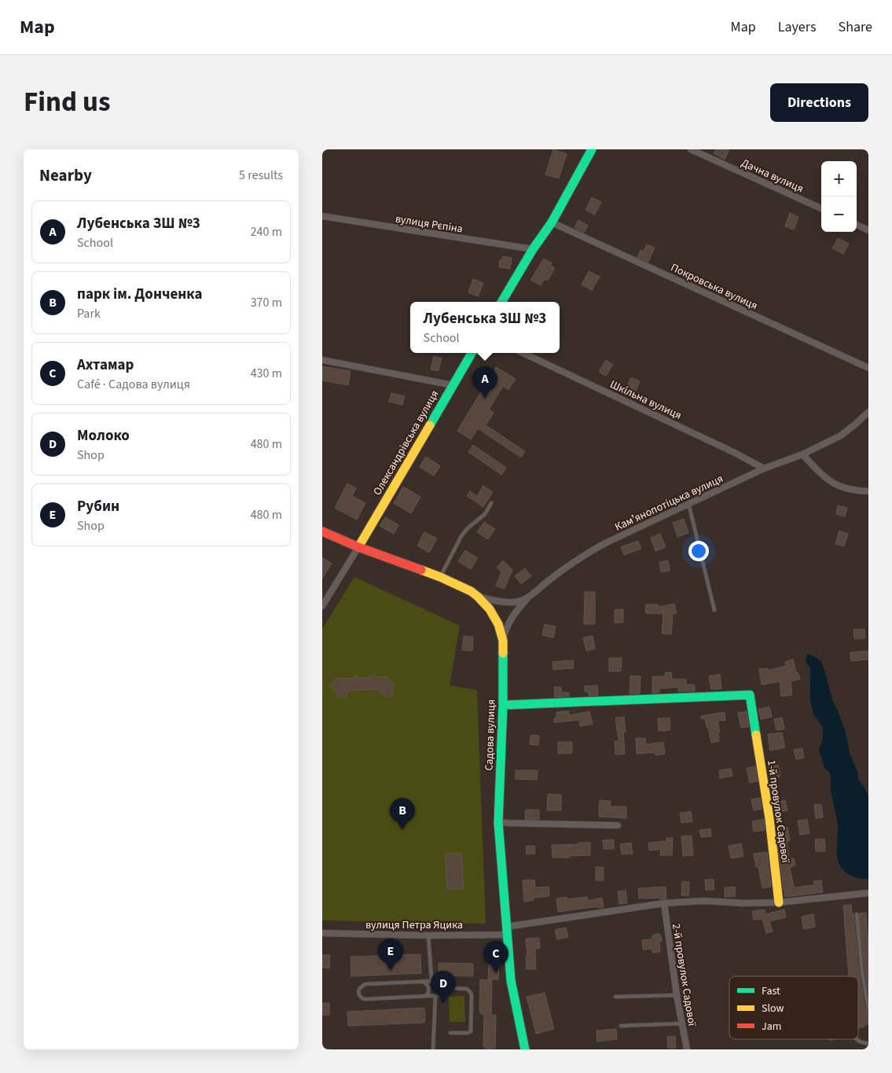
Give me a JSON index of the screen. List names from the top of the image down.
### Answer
{
  "streets": {
    "main road": ["Олександрівська вулиця", "Садова вулиця", "1-й провулок Садової"],
    "street": [
      "Дачна вулиця",
      "вулиця Рєпіна",
      "Покровська вулиця",
      "Шкільна вулиця",
      "Камʼянопотіцька вулиця",
      "вулиця Петра Яцика",
      "2-й провулок Садової"
    ]
  },
  "crossings": [
    ["Шкільна вулиця", "Камʼянопотіцька вулиця"],
    ["Олександрівська вулиця", "Садова вулиця"],
    ["Камʼянопотіцька вулиця", "Садова вулиця"],
    ["Садова вулиця", "1-й провулок Садової"],
    ["Садова вулиця", "вулиця Петра Яцика"]
  ],
  "legend": ["Fast", "Slow", "Jam"],
  "page": {
    "header": "Map",
    "nav": ["Map", "Layers", "Share"],
    "title": "Find us",
    "buttons": "Directions",
    "heading": ["Nearby", "5 results"],
    "map_buttons": ["+", "−"],
    "list": [
      {
        "mark": "A",
        "name": "Лубенська ЗШ №3",
        "note": "School",
        "value": "240 m"
      },
      {
        "mark": "B",
        "name": "парк ім. Донченка",
        "note": "Park",
        "value": "370 m"
      },
      {
        "mark": "C",
        "name": "Ахтамар",
        "note": "Café · Садова вулиця",
        "value": "430 m"
      },
      {
        "mark": "D",
        "name": "Молоко",
        "note": "Shop",
        "value": "480 m"
      },
      {
        "mark": "E",
        "name": "Рубин",
        "note": "Shop",
        "value": "480 m"
      }
    ],
    "popup": ["Лубенська ЗШ №3", "School"],
    "pins": [
      "A",
      "B",
      "E",
      "C",
      "D"
    ]
  }
}
